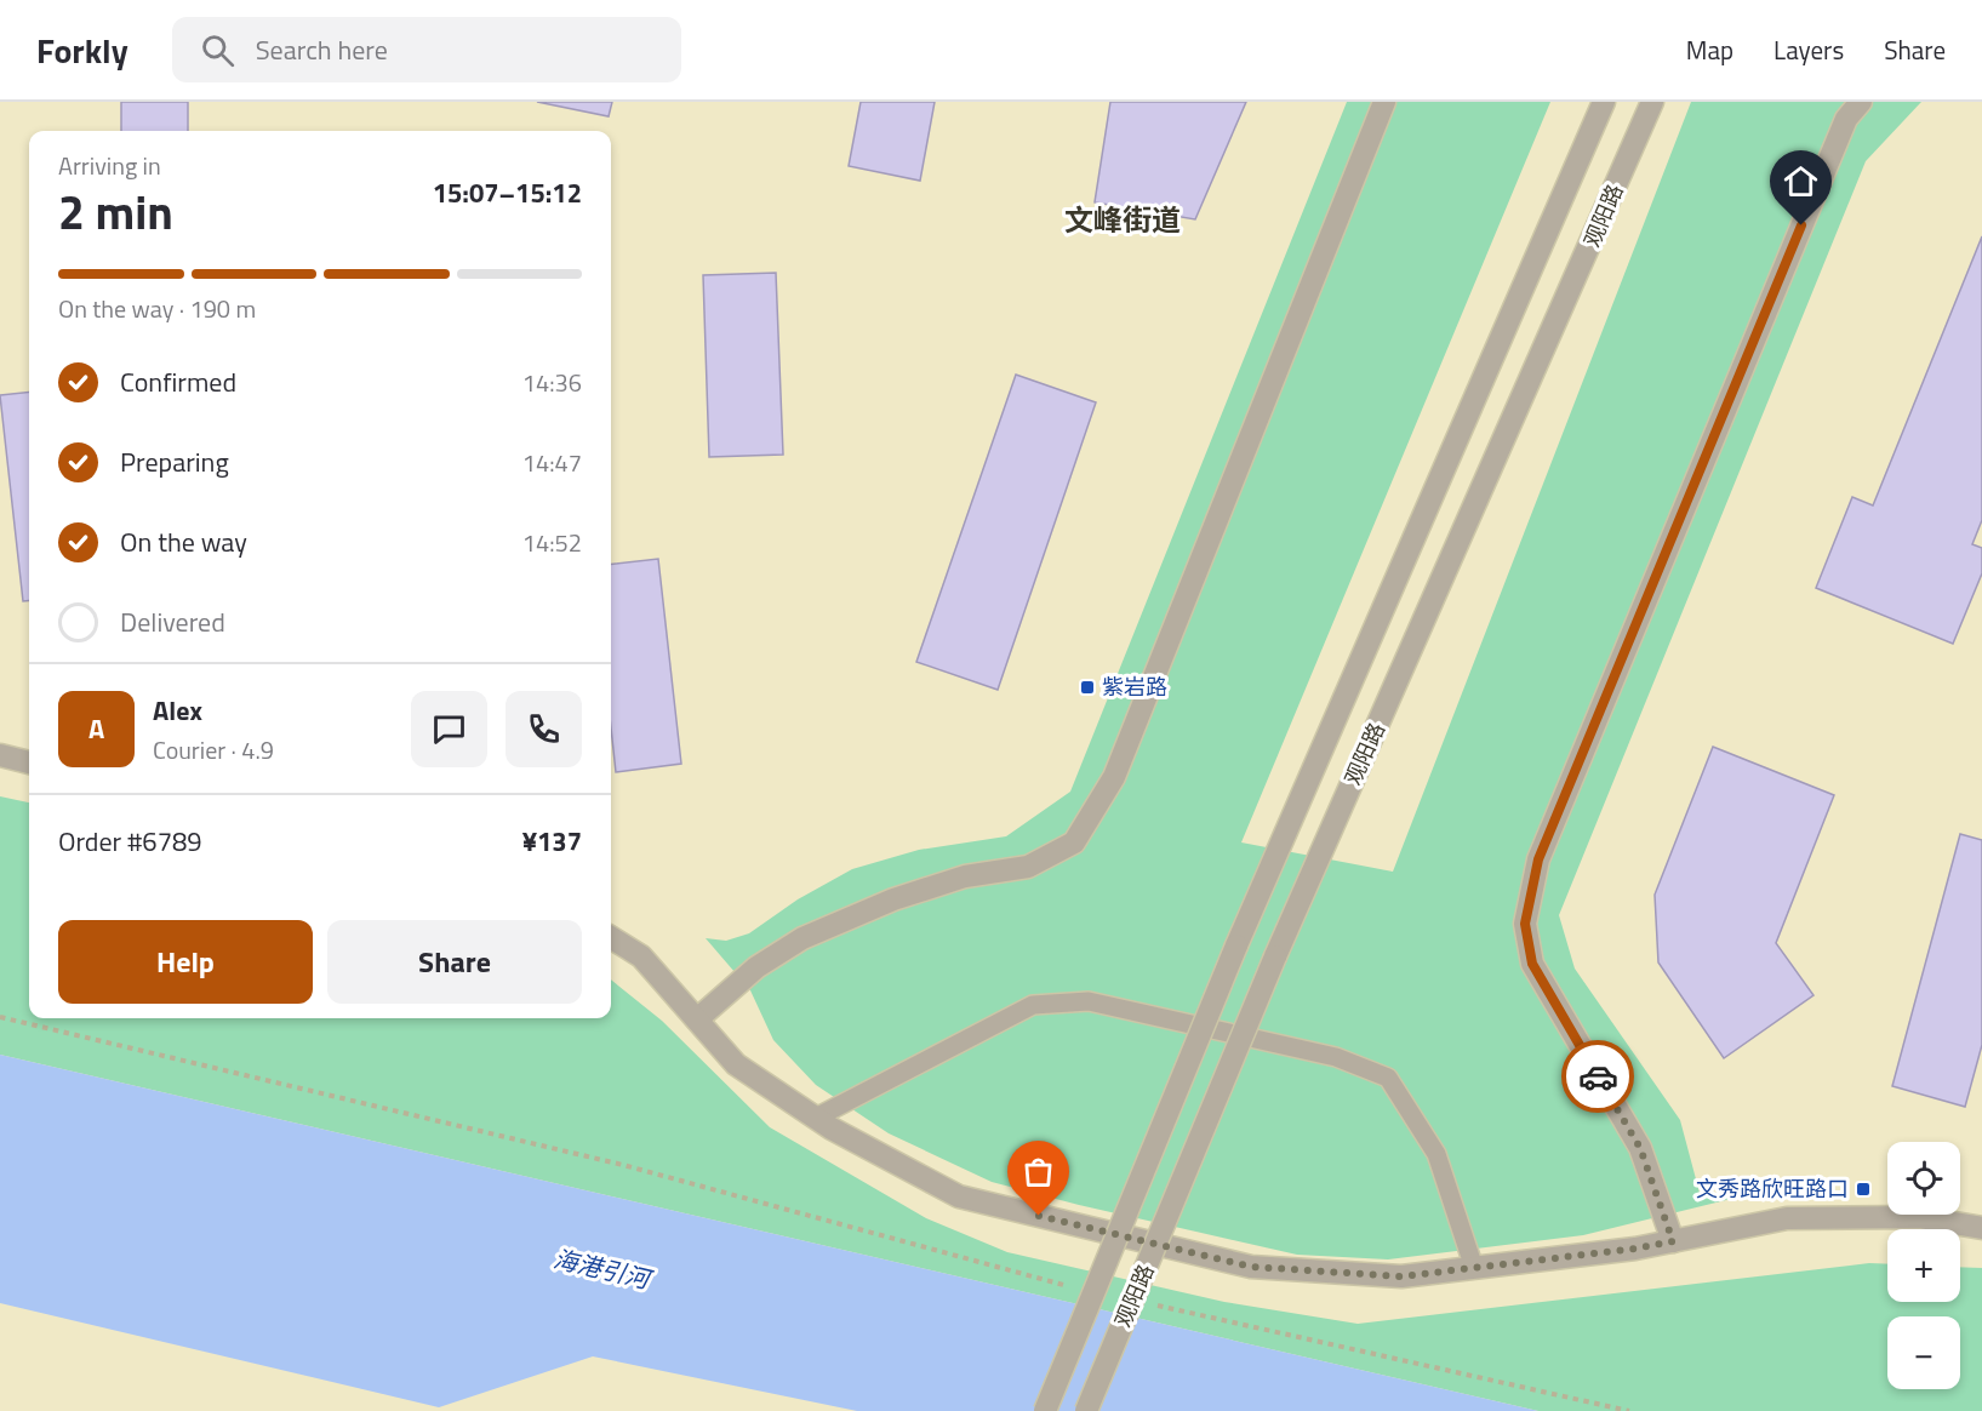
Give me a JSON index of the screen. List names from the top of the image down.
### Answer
{
  "streets": {
    "street": ["观阳路"]
  },
  "districts": ["文峰街道"],
  "water": ["海港引河"],
  "places": {
    "transit": ["紫岩路", "文秀路欣旺路口"]
  },
  "page": {
    "header": "Forkly",
    "search": "Search here",
    "nav": ["Map", "Layers", "Share"],
    "heading": ["2 min", "Arriving in", "15:07–15:12"],
    "panel": [
      "Alex",
      "Courier · 4.9",
      "Order #6789",
      "¥137"
    ],
    "bar": "On the way · 190 m",
    "list": [
      ["Confirmed", "14:36"],
      ["Preparing", "14:47"],
      ["On the way", "14:52"],
      "Delivered"
    ],
    "round": "A",
    "buttons": ["Help", "Share"],
    "map_buttons": ["+", "−"]
  }
}
